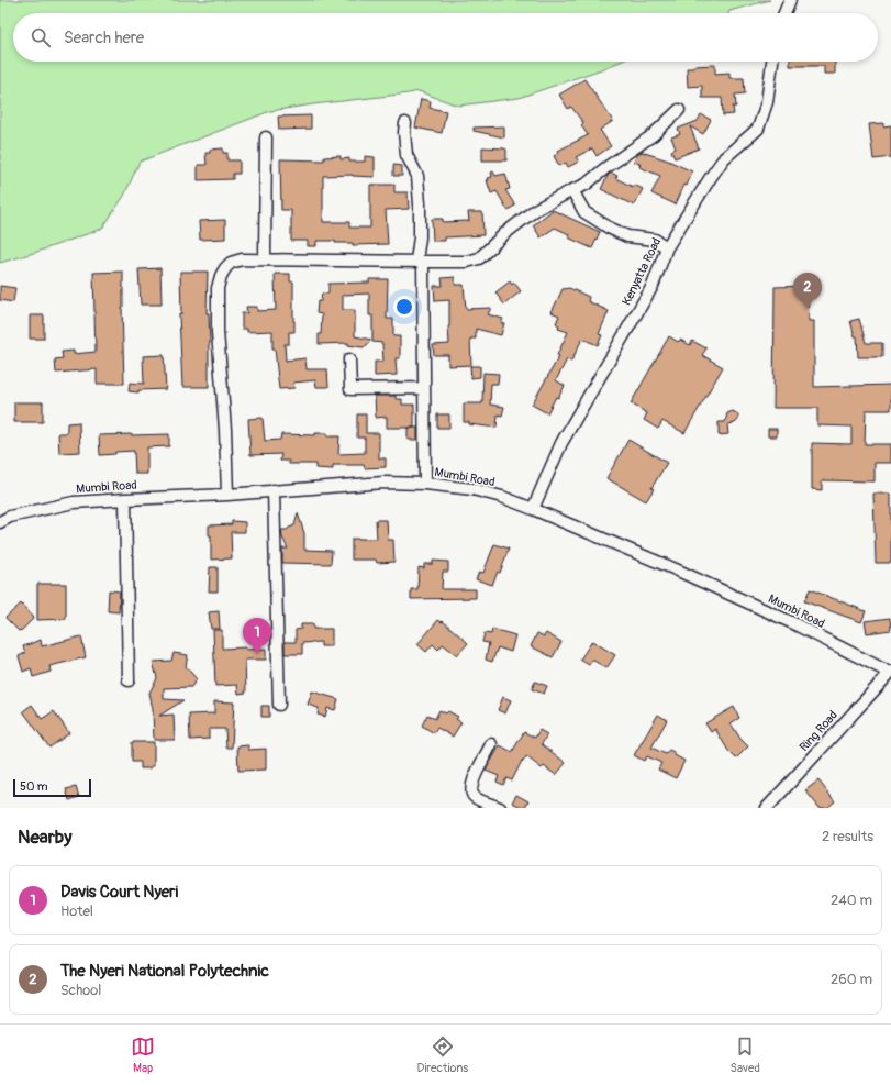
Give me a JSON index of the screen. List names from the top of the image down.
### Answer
{
  "streets": {
    "street": ["Kenyatta Road", "Mumbi Road", "Ring Road"]
  },
  "crossings": [
    ["Kenyatta Road", "Mumbi Road"],
    ["Mumbi Road", "Ring Road"]
  ],
  "scale_bar": "50 m",
  "page": {
    "search": "Search here",
    "pins": ["2", "1"],
    "scale": "50 m",
    "heading": ["Nearby", "2 results"],
    "list": [
      {
        "mark": "1",
        "name": "Davis Court Nyeri",
        "note": "Hotel",
        "value": "240 m"
      },
      {
        "mark": "2",
        "name": "The Nyeri National Polytechnic",
        "note": "School",
        "value": "260 m"
      }
    ],
    "nav": ["Map", "Directions", "Saved"]
  }
}
